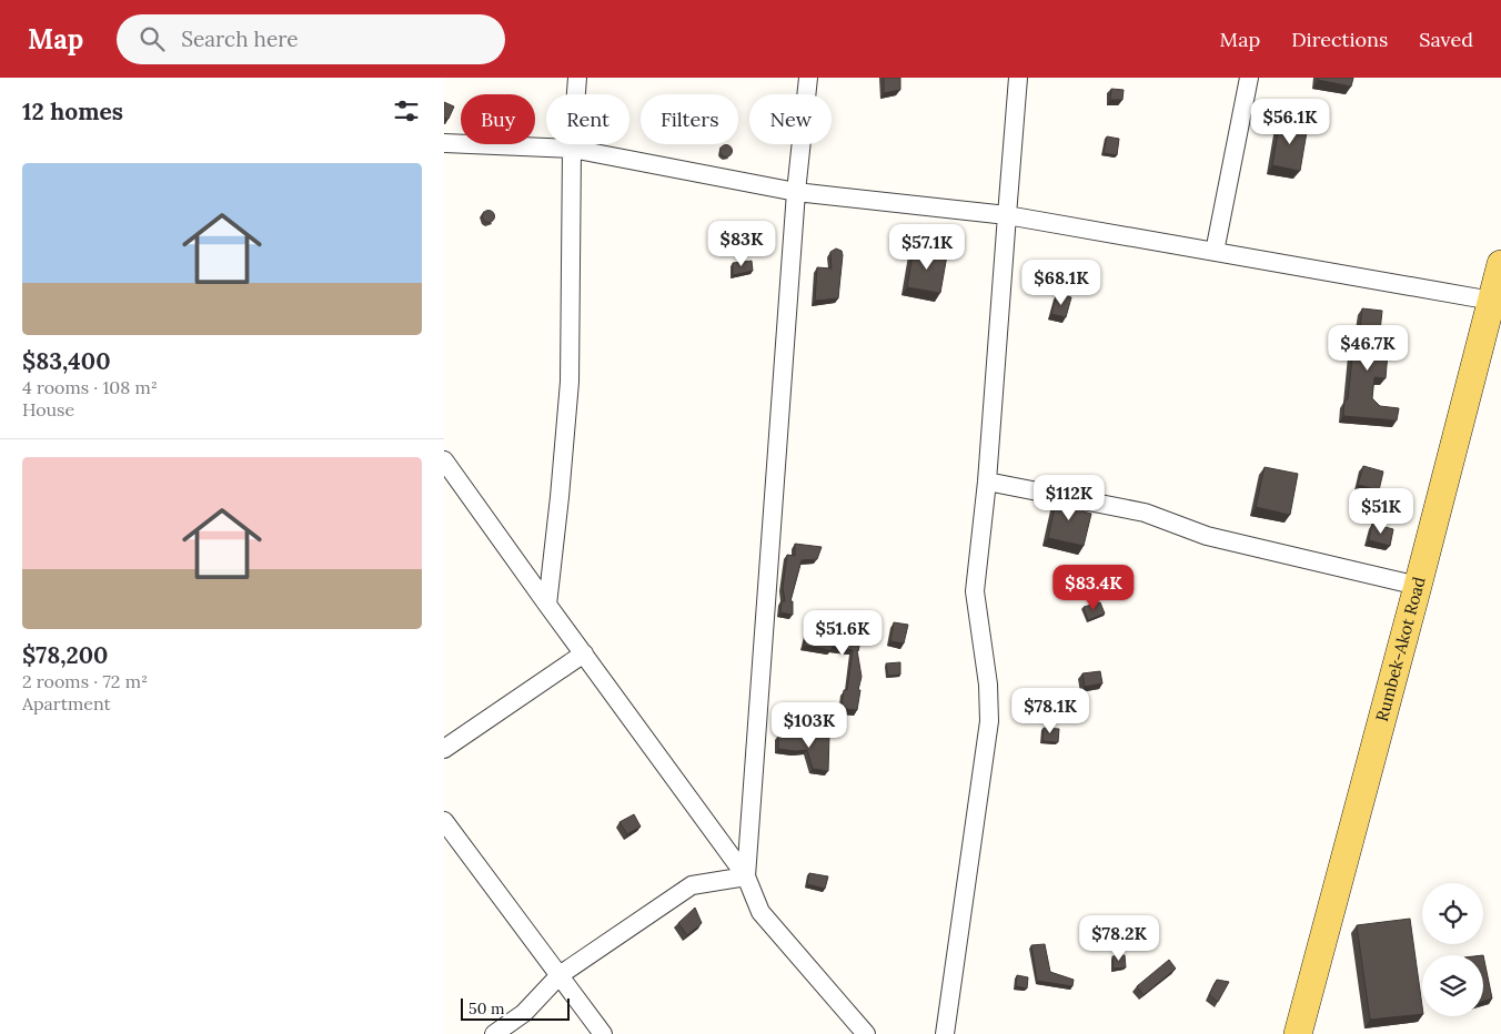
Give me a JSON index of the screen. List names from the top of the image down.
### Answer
{
  "streets": {
    "main road": ["Rumbek-Akot Road"]
  },
  "scale_bar": "50 m",
  "page": {
    "header": "Map",
    "search": "Search here",
    "nav": ["Map", "Directions", "Saved"],
    "heading": "12 homes",
    "chip": [
      "Buy",
      "Rent",
      "Filters",
      "New"
    ],
    "price": [
      "$56.1K",
      "$83K",
      "$57.1K",
      "$68.1K",
      "$46.7K",
      "$112K",
      "$51K",
      "$83.4K",
      "$51.6K",
      "$78.1K",
      "$103K",
      "$78.2K"
    ],
    "list": [
      {
        "name": "$83,400",
        "note": "4 rooms · 108 m² · House"
      },
      {
        "name": "$78,200",
        "note": "2 rooms · 72 m² · Apartment"
      }
    ],
    "scale": "50 m"
  }
}
